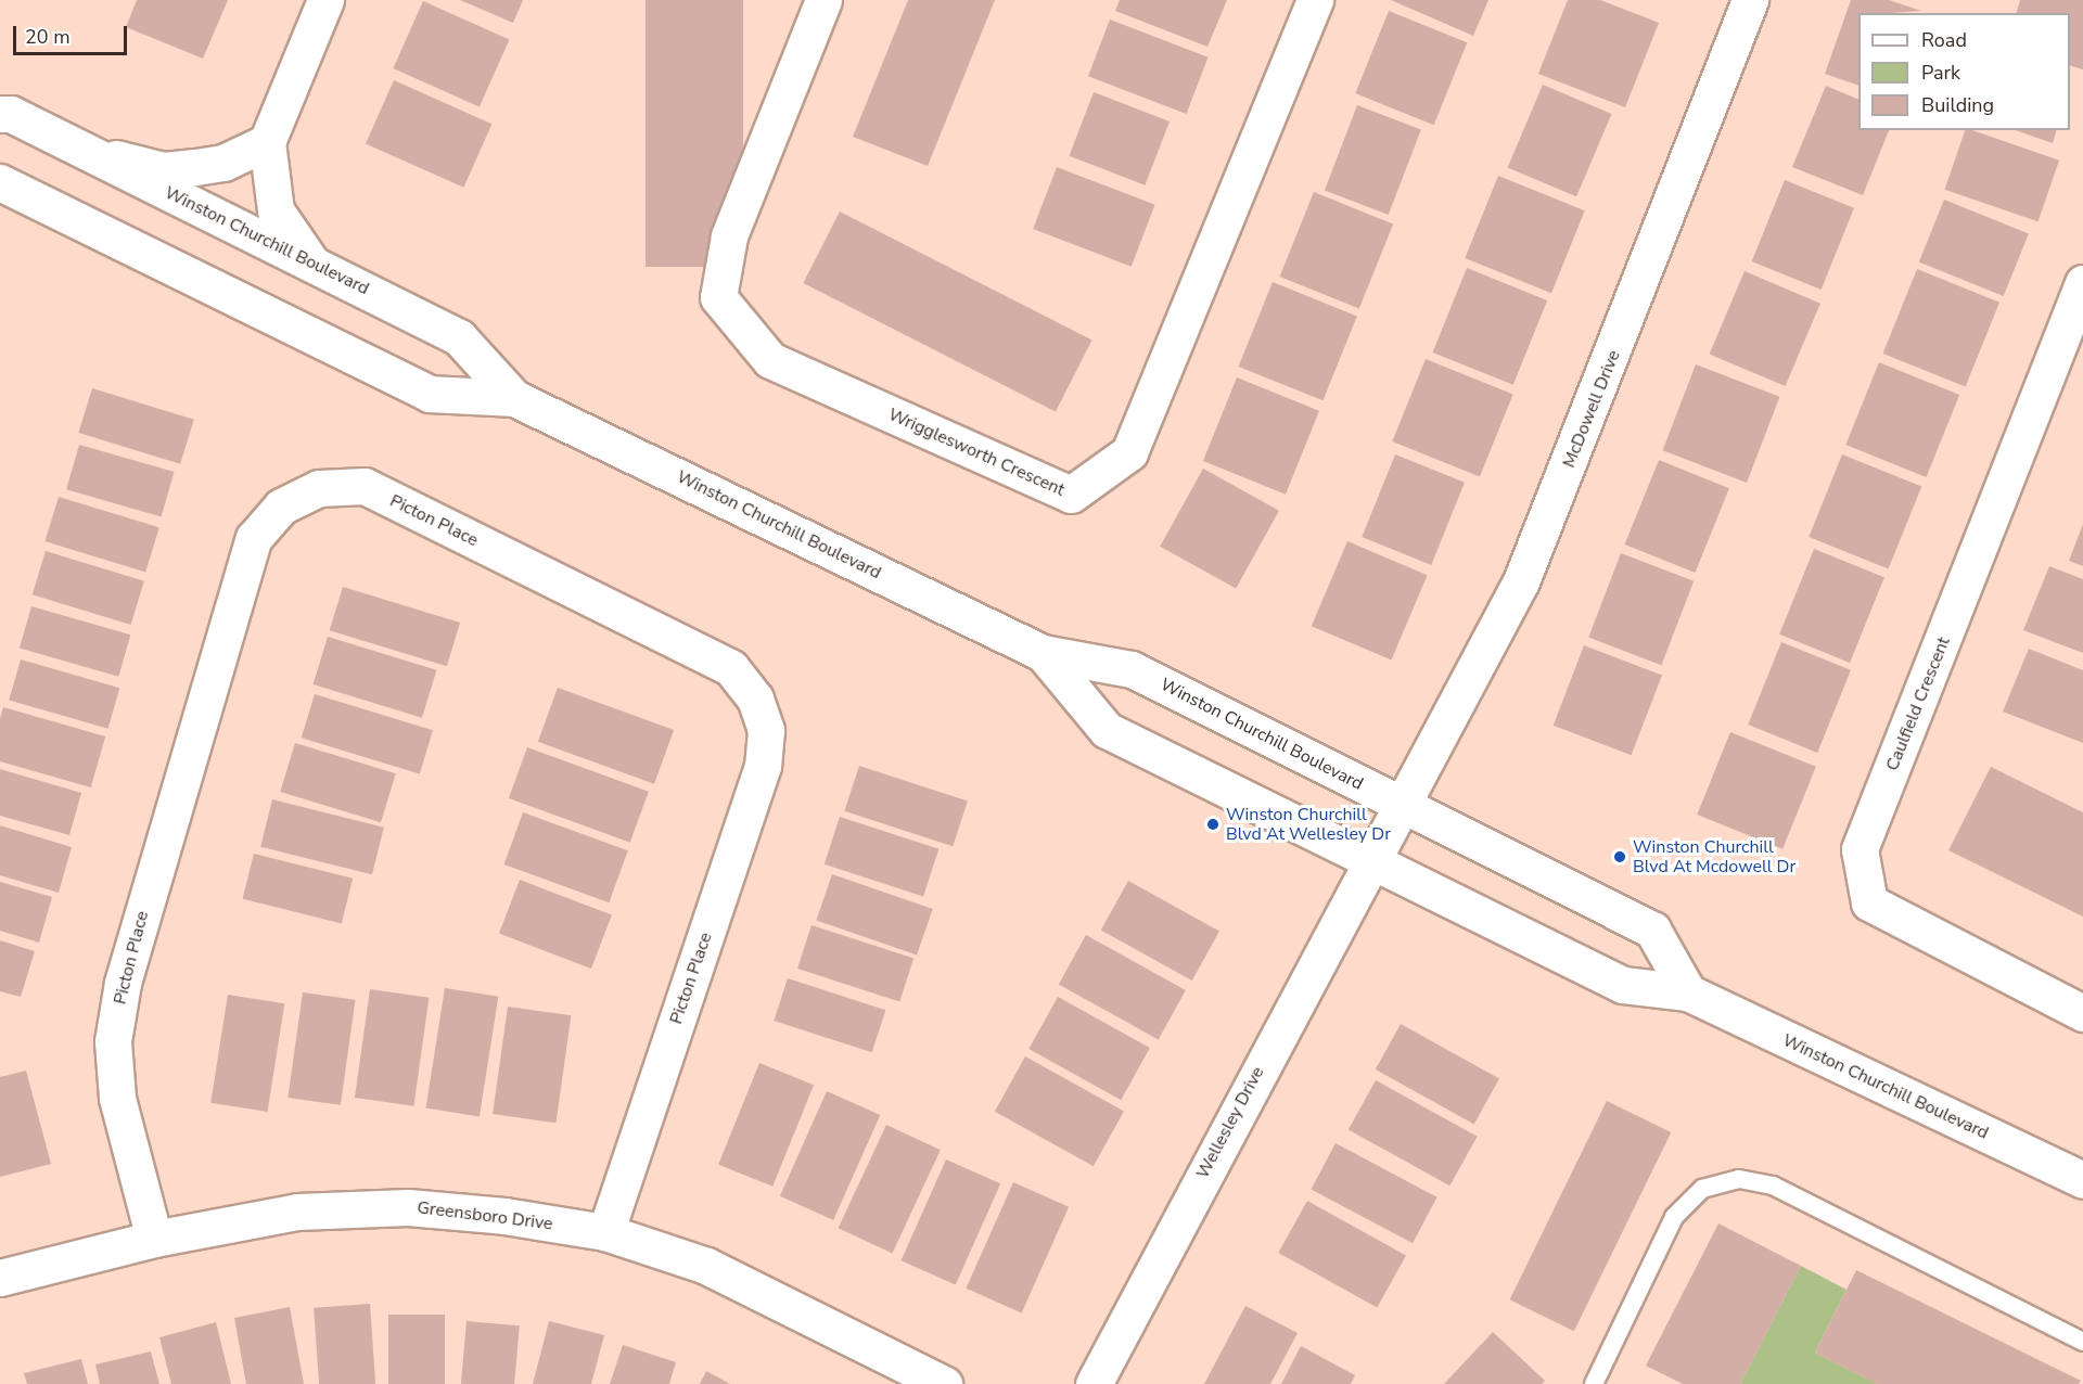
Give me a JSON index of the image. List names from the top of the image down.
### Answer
{
  "streets": {
    "street": [
      "Winston Churchill Boulevard",
      "McDowell Drive",
      "Wrigglesworth Crescent",
      "Picton Place",
      "Caulfield Crescent",
      "Wellesley Drive",
      "Greensboro Drive"
    ]
  },
  "crossings": [
    ["Winston Churchill Boulevard", "McDowell Drive"],
    ["Winston Churchill Boulevard", "Wellesley Drive"],
    ["McDowell Drive", "Wellesley Drive"],
    ["Picton Place", "Greensboro Drive"]
  ],
  "places": ["Winston Churchill Blvd At Wellesley Dr", "Winston Churchill Blvd At Mcdowell Dr"],
  "legend": ["Road", "Park", "Building"],
  "scale_bar": "20 m"
}
